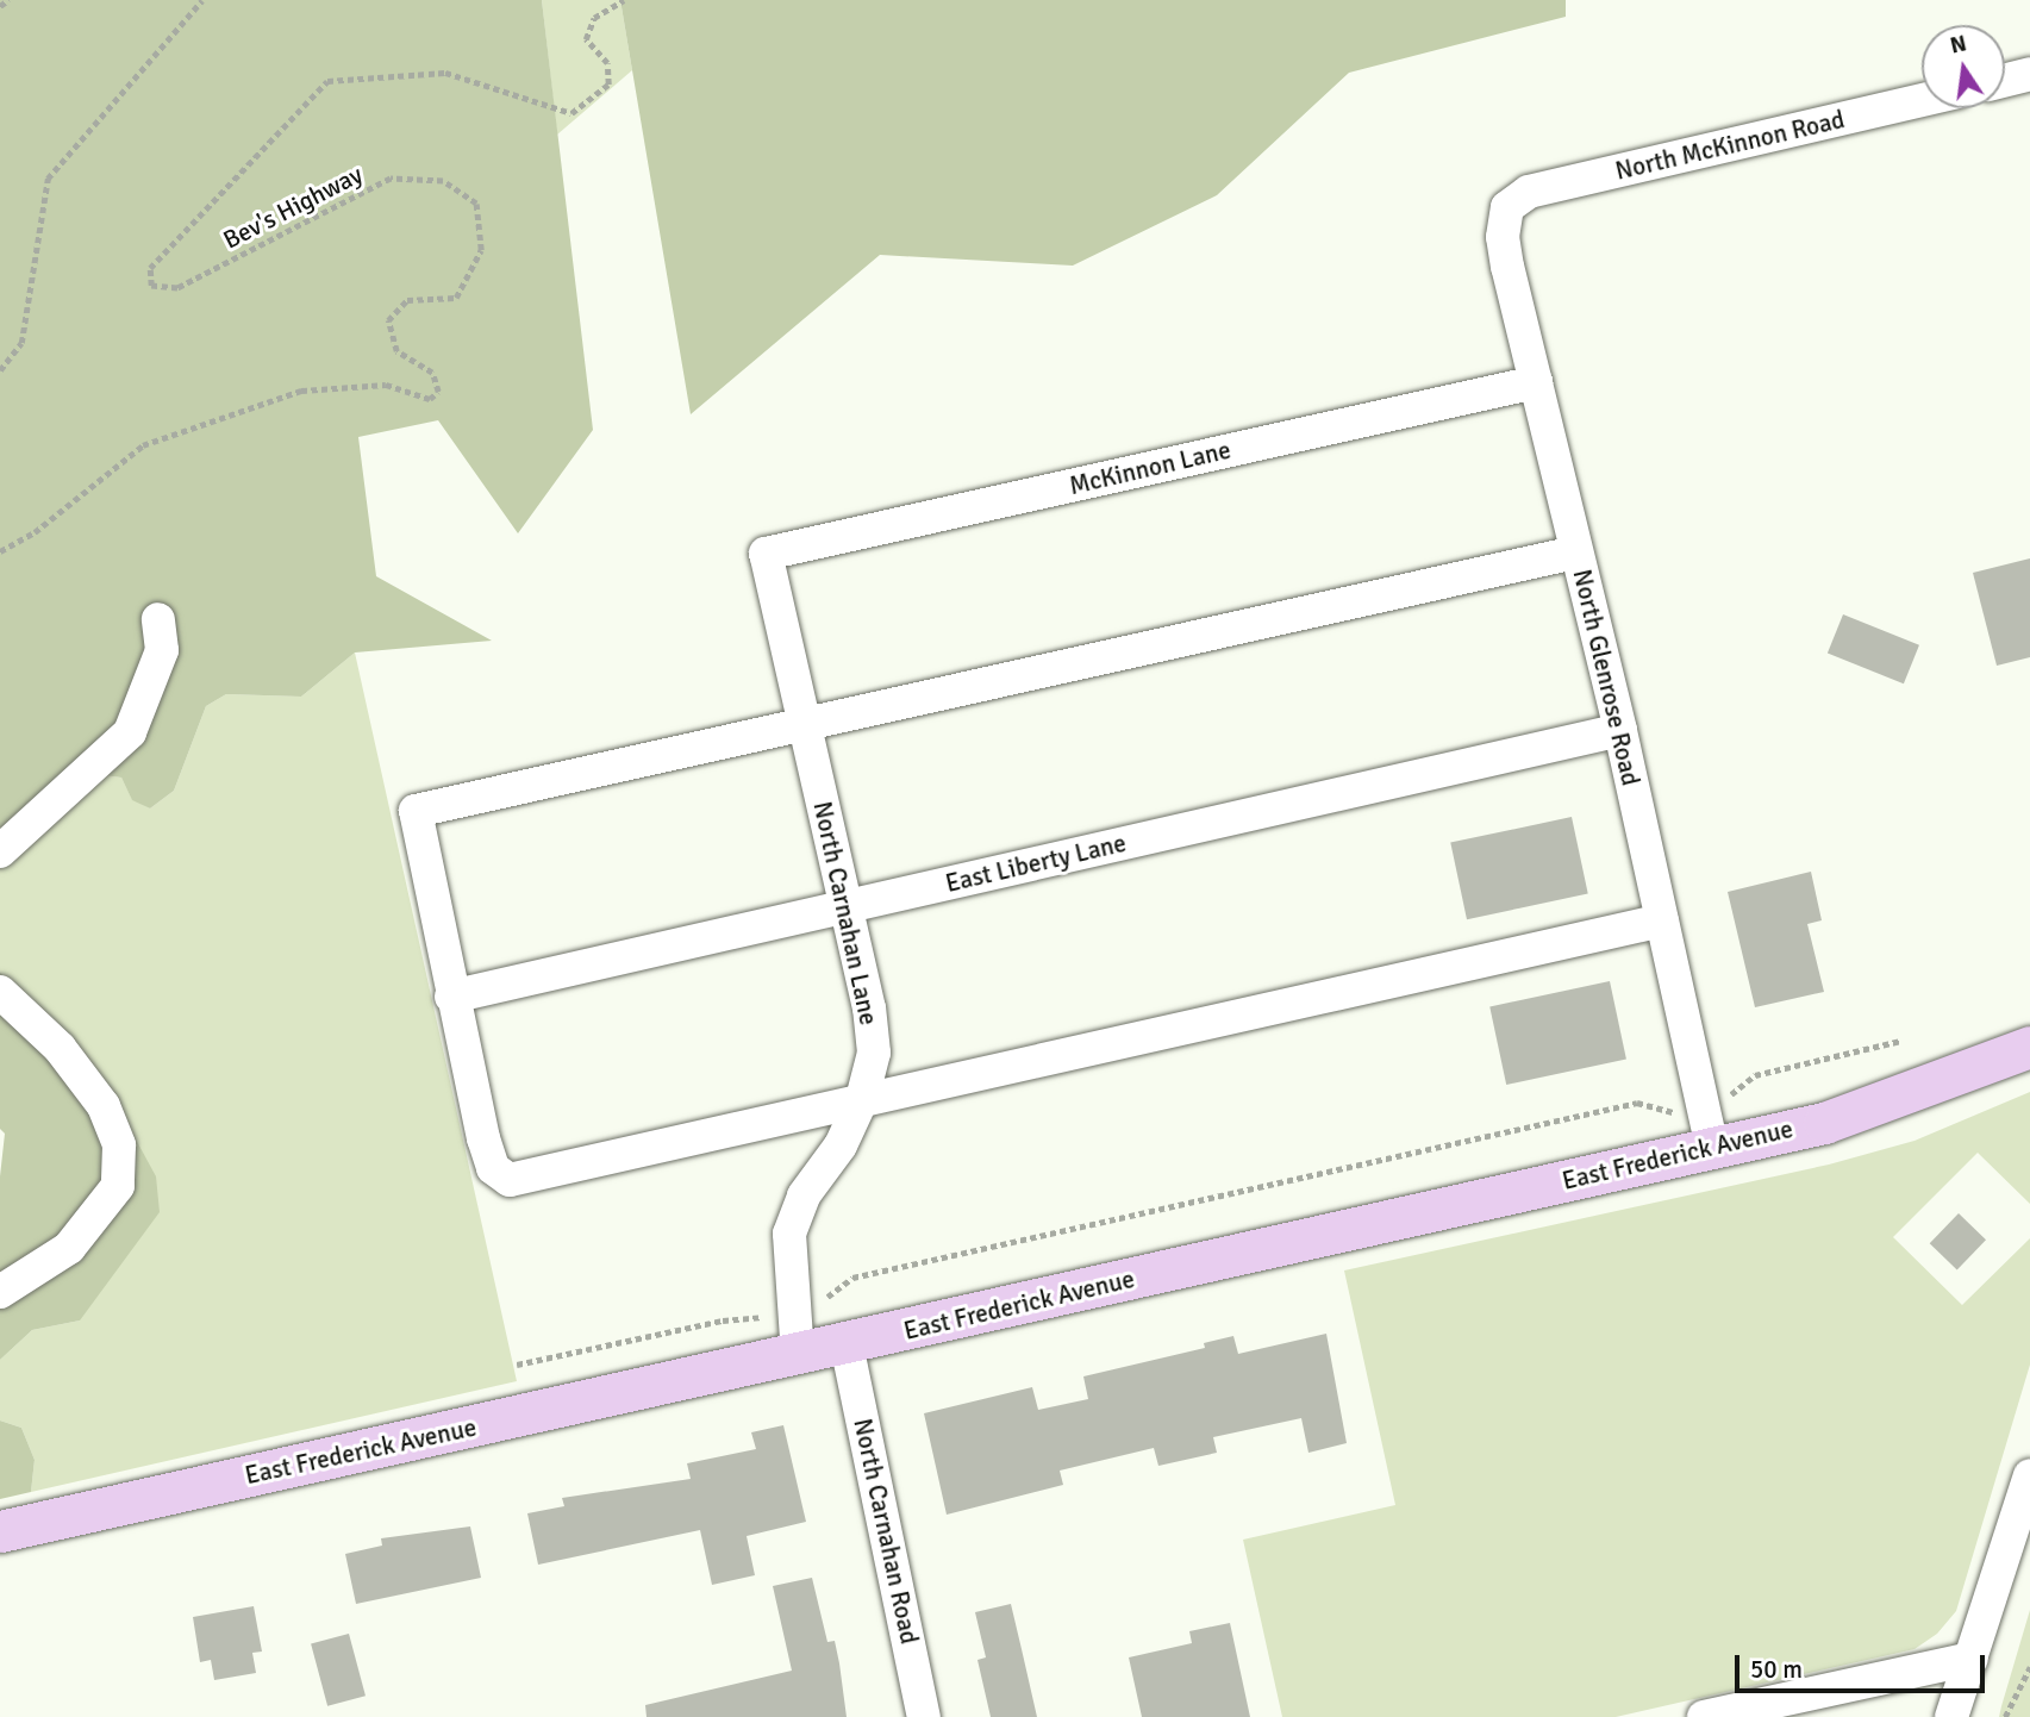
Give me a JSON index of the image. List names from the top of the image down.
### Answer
{
  "streets": {
    "main road": ["East Frederick Avenue"],
    "street": [
      "North McKinnon Road",
      "McKinnon Lane",
      "North Glenrose Road",
      "East Liberty Lane",
      "North Carnahan Lane",
      "North Carnahan Road"
    ],
    "path": ["Bev's Highway"]
  },
  "crossings": [
    ["North McKinnon Road", "North Glenrose Road"],
    ["McKinnon Lane", "North Glenrose Road"],
    ["McKinnon Lane", "North Carnahan Lane"],
    ["North Glenrose Road", "East Liberty Lane"],
    ["North Glenrose Road", "East Frederick Avenue"],
    ["East Liberty Lane", "North Carnahan Lane"],
    ["North Carnahan Lane", "East Frederick Avenue"],
    ["East Frederick Avenue", "North Carnahan Road"]
  ],
  "scale_bar": "50 m",
  "north": "top"
}
